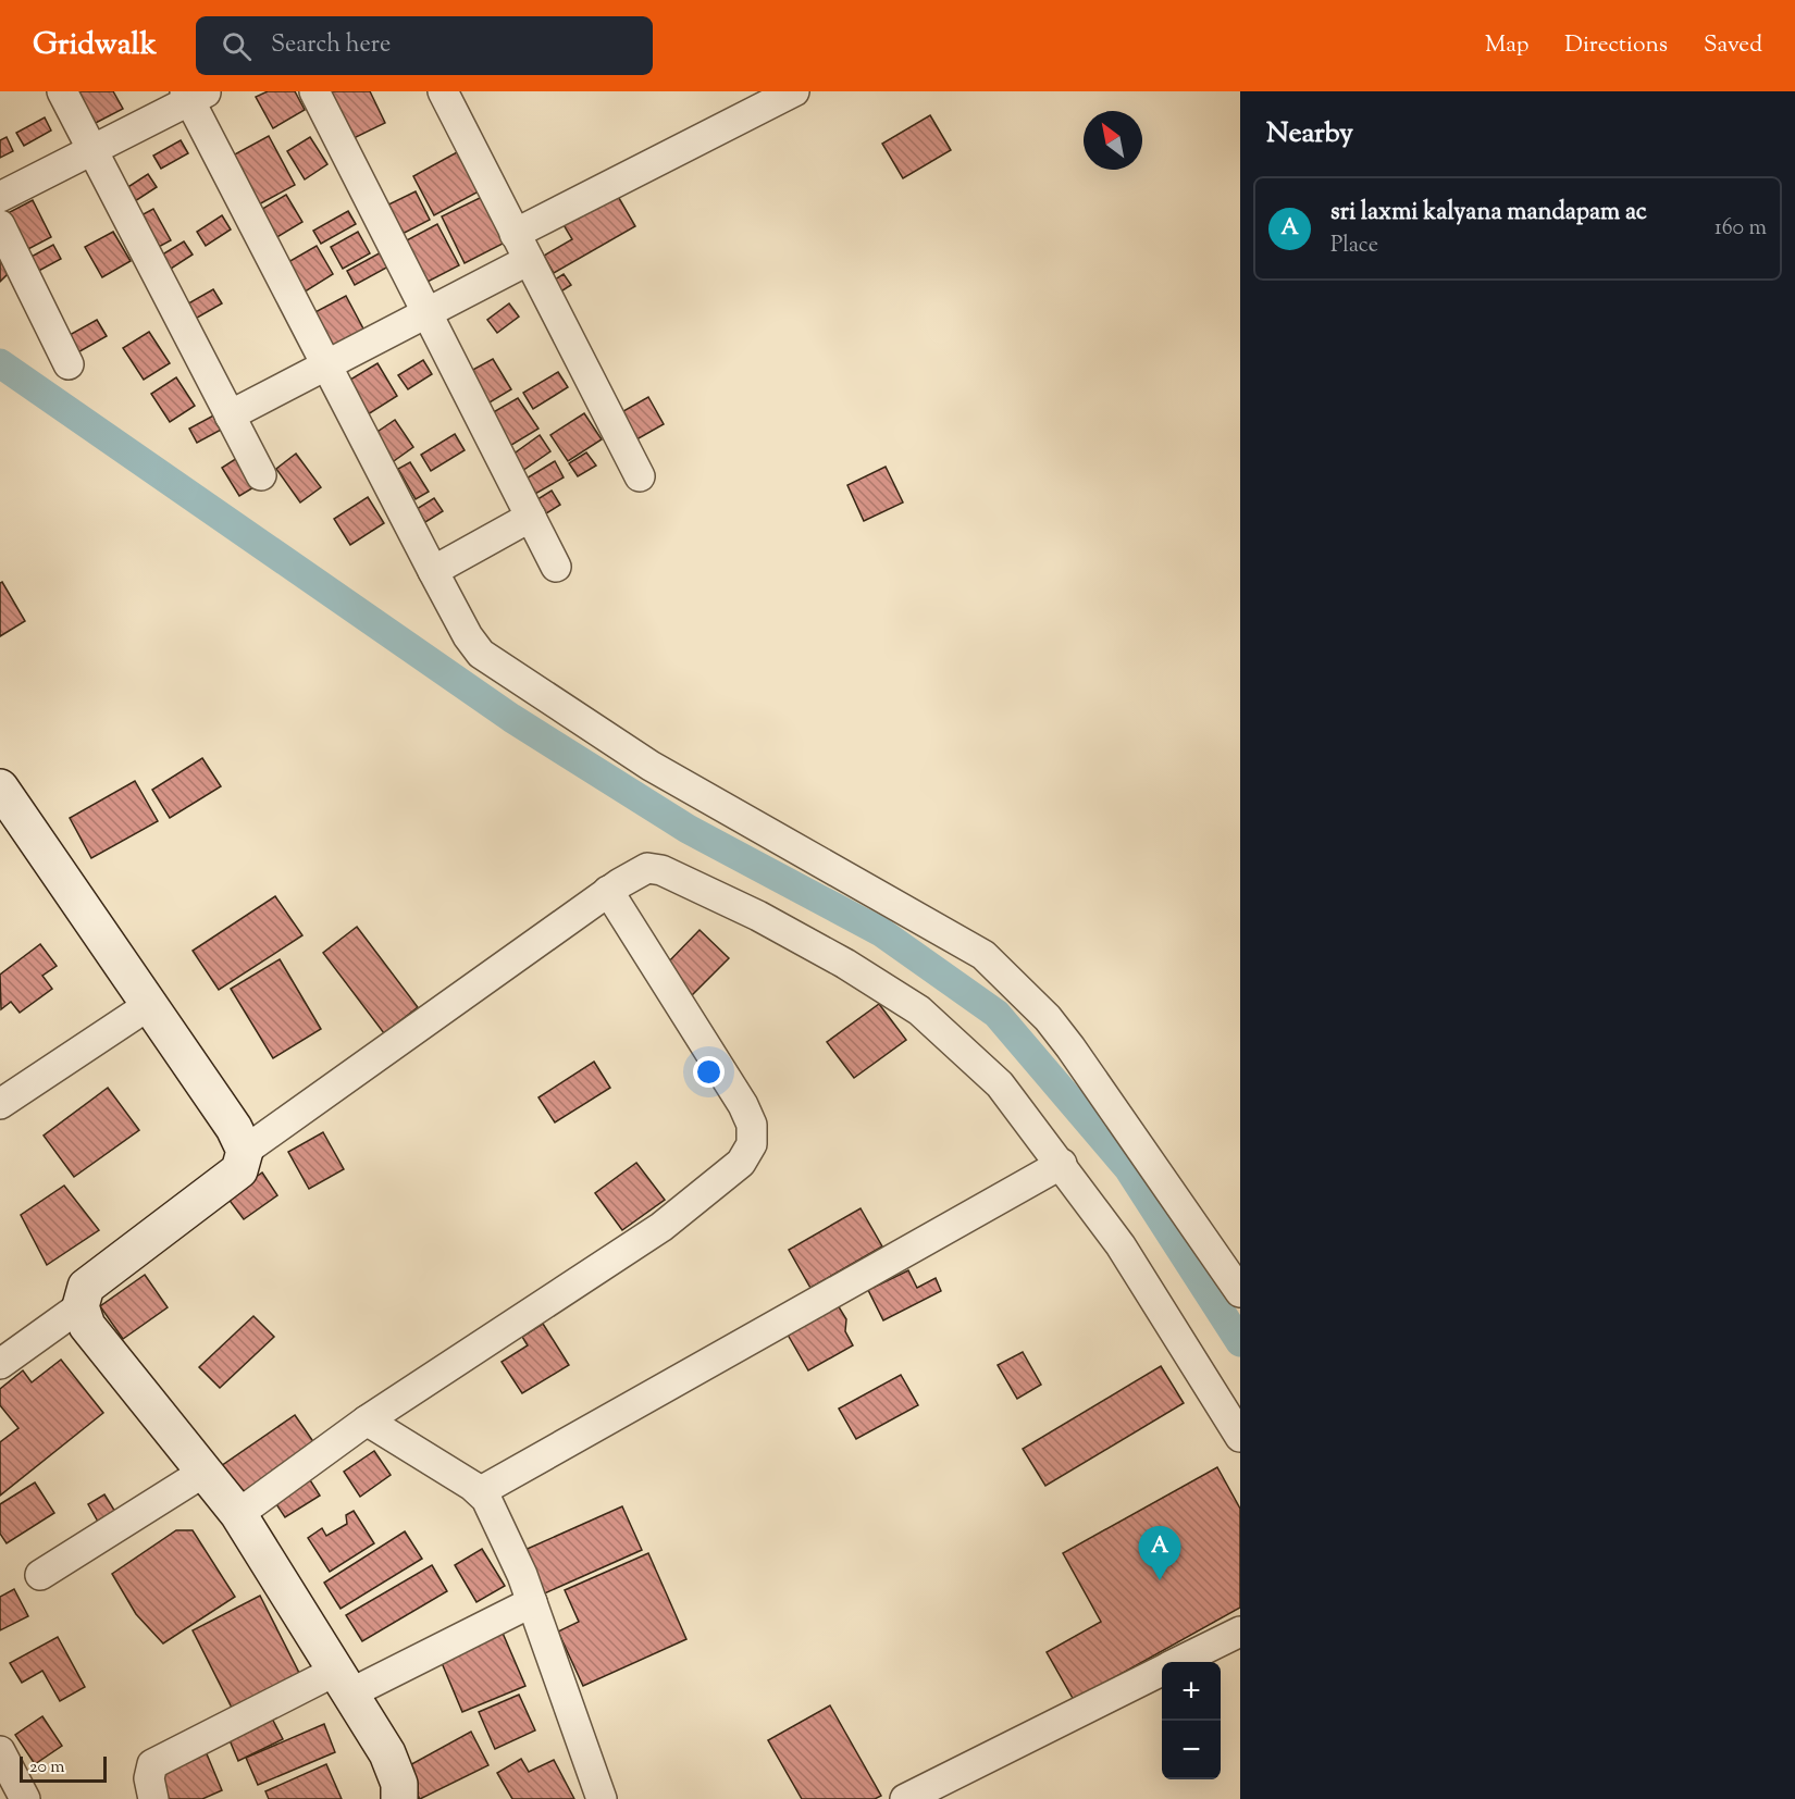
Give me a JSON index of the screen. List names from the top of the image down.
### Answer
{
  "scale_bar": "20 m",
  "north": "top left",
  "page": {
    "header": "Gridwalk",
    "search": "Search here",
    "nav": ["Map", "Directions", "Saved"],
    "heading": "Nearby",
    "list": [
      {
        "mark": "A",
        "name": "sri laxmi kalyana mandapam ac",
        "note": "Place",
        "value": "160 m"
      }
    ],
    "pins": "A",
    "map_buttons": ["+", "−"],
    "scale": "20 m"
  }
}
